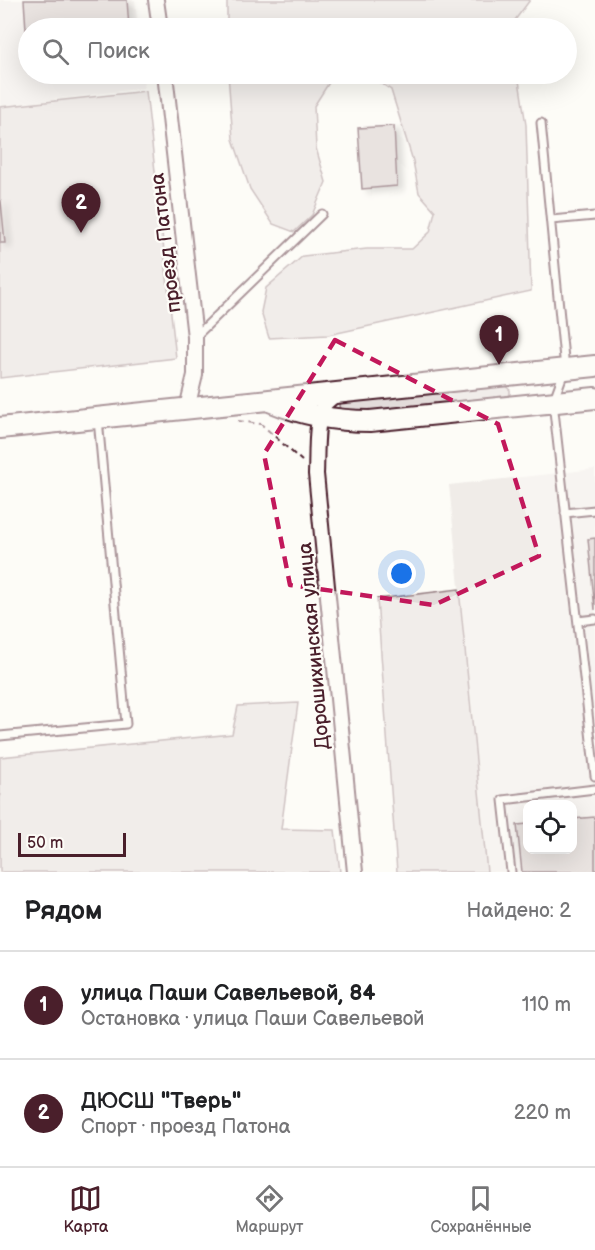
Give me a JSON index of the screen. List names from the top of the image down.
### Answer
{
  "streets": {
    "street": ["проезд Патона", "Дорошихинская улица"]
  },
  "scale_bar": "50 m",
  "page": {
    "search": "Поиск",
    "pins": ["2", "1"],
    "scale": "50 m",
    "heading": ["Рядом", "Найдено: 2"],
    "list": [
      {
        "mark": "1",
        "name": "улица Паши Савельевой, 84",
        "note": "Остановка · улица Паши Савельевой",
        "value": "110 m"
      },
      {
        "mark": "2",
        "name": "ДЮСШ \"Тверь\"",
        "note": "Спорт · проезд Патона",
        "value": "220 m"
      }
    ],
    "nav": ["Карта", "Маршрут", "Сохранённые"]
  }
}
